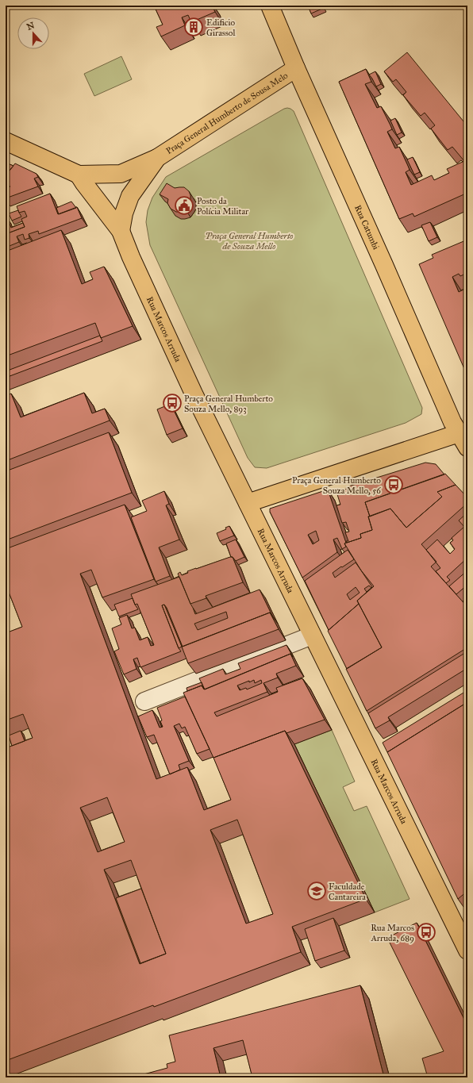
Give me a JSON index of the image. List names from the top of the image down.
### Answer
{
  "streets": {
    "main road": ["Praça General Humberto de Sousa Melo", "Rua Catumbi", "Rua Marcos Arruda"]
  },
  "crossings": [
    ["Praça General Humberto de Sousa Melo", "Rua Catumbi"],
    ["Praça General Humberto de Sousa Melo", "Rua Marcos Arruda"]
  ],
  "parks": ["Praça General Humberto de Souza Mello"],
  "places": {
    "building": ["Edificio Girassol"],
    "public building": ["Posto da Polícia Militar"],
    "bus stop": ["Praça General Humberto Souza Mello, 893", "Praça General Humberto Souza Mello, 56", "Rua Marcos Arruda, 689"],
    "school or university": ["Faculdade Cantareira"]
  },
  "north": "top"
}
